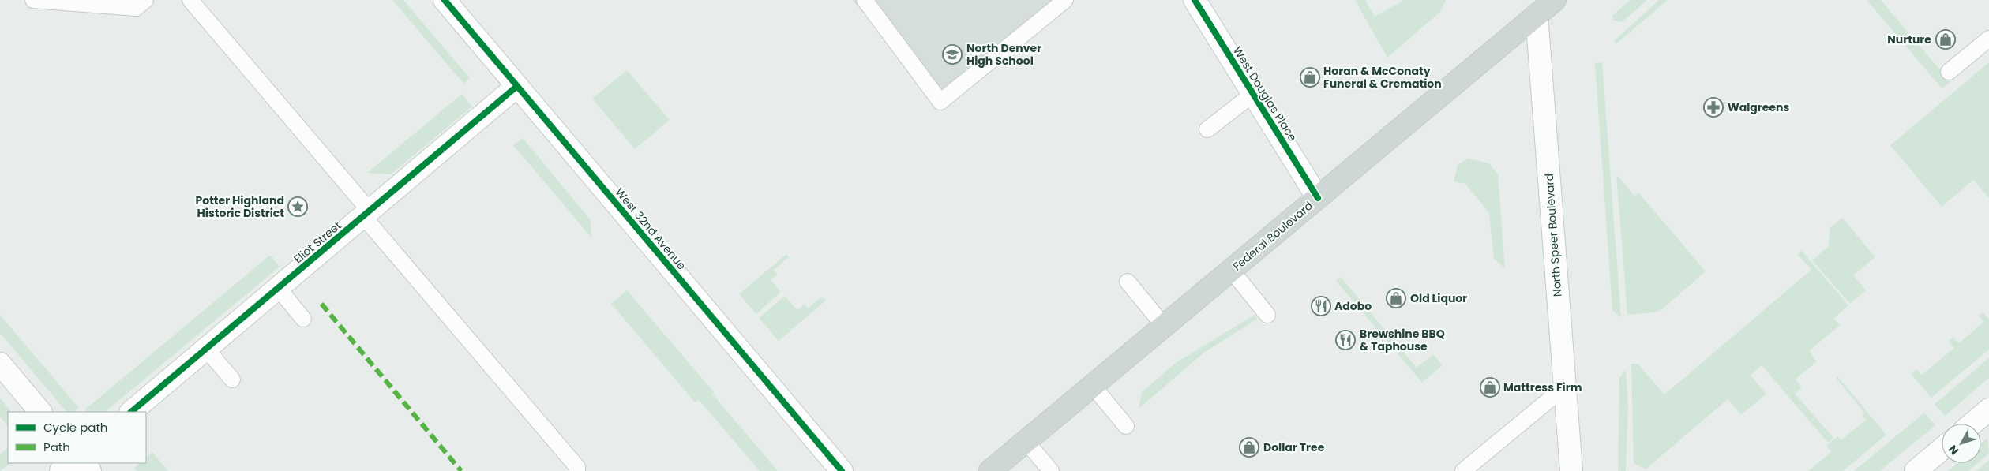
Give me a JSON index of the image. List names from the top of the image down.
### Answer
{
  "streets": {
    "main road": ["Federal Boulevard"],
    "street": [
      "West Douglas Place",
      "West 32nd Avenue",
      "North Speer Boulevard",
      "Eliot Street"
    ]
  },
  "crossings": [
    ["West Douglas Place", "Federal Boulevard"],
    ["West 32nd Avenue", "Eliot Street"],
    ["North Speer Boulevard", "Federal Boulevard"]
  ],
  "places": {
    "shop": [
      "Nurture",
      "Horan & McConaty Funeral & Cremation",
      "Old Liquor",
      "Mattress Firm",
      "Dollar Tree"
    ],
    "school or university": ["North Denver High School"],
    "pharmacy": ["Walgreens"],
    "place": ["Potter Highland Historic District"],
    "restaurant": ["Adobo", "Brewshine BBQ & Taphouse"]
  },
  "legend": ["Cycle path", "Path"],
  "north": "bottom left"
}
